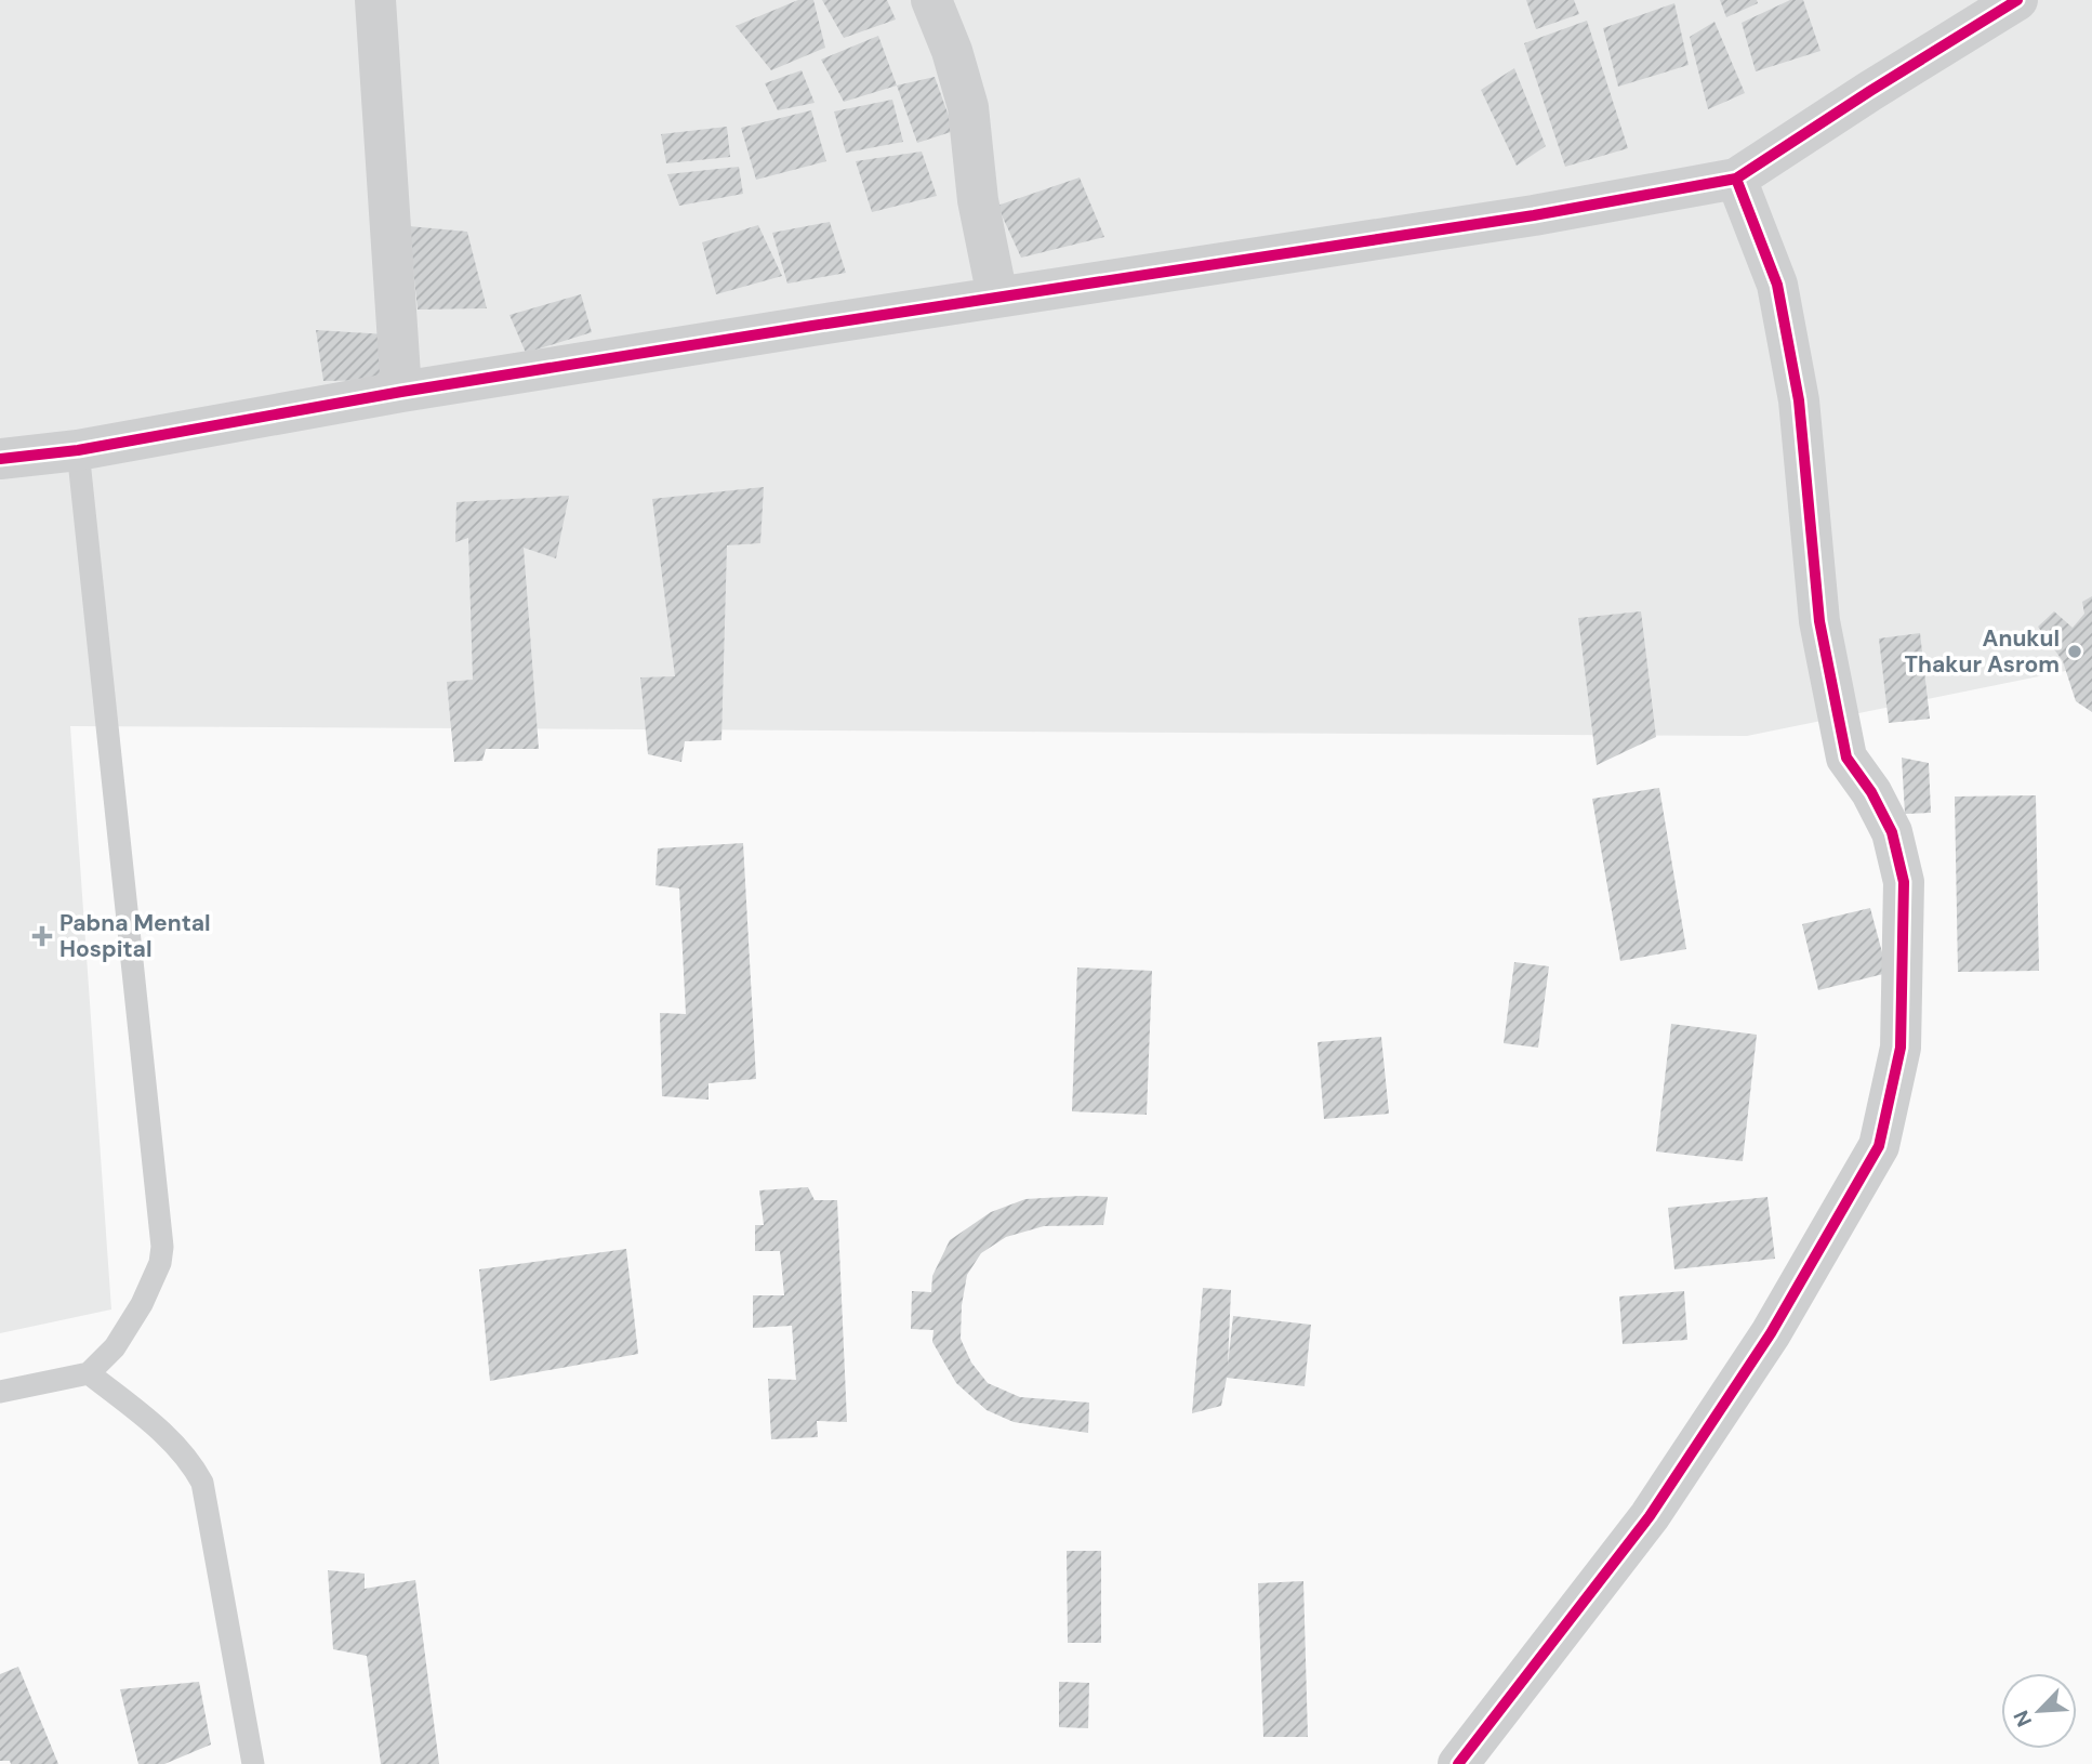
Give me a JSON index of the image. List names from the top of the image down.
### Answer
{
  "places": {
    "other": ["Anukul Thakur Asrom"],
    "health": ["Pabna Mental Hospital"]
  },
  "north": "bottom left"
}
